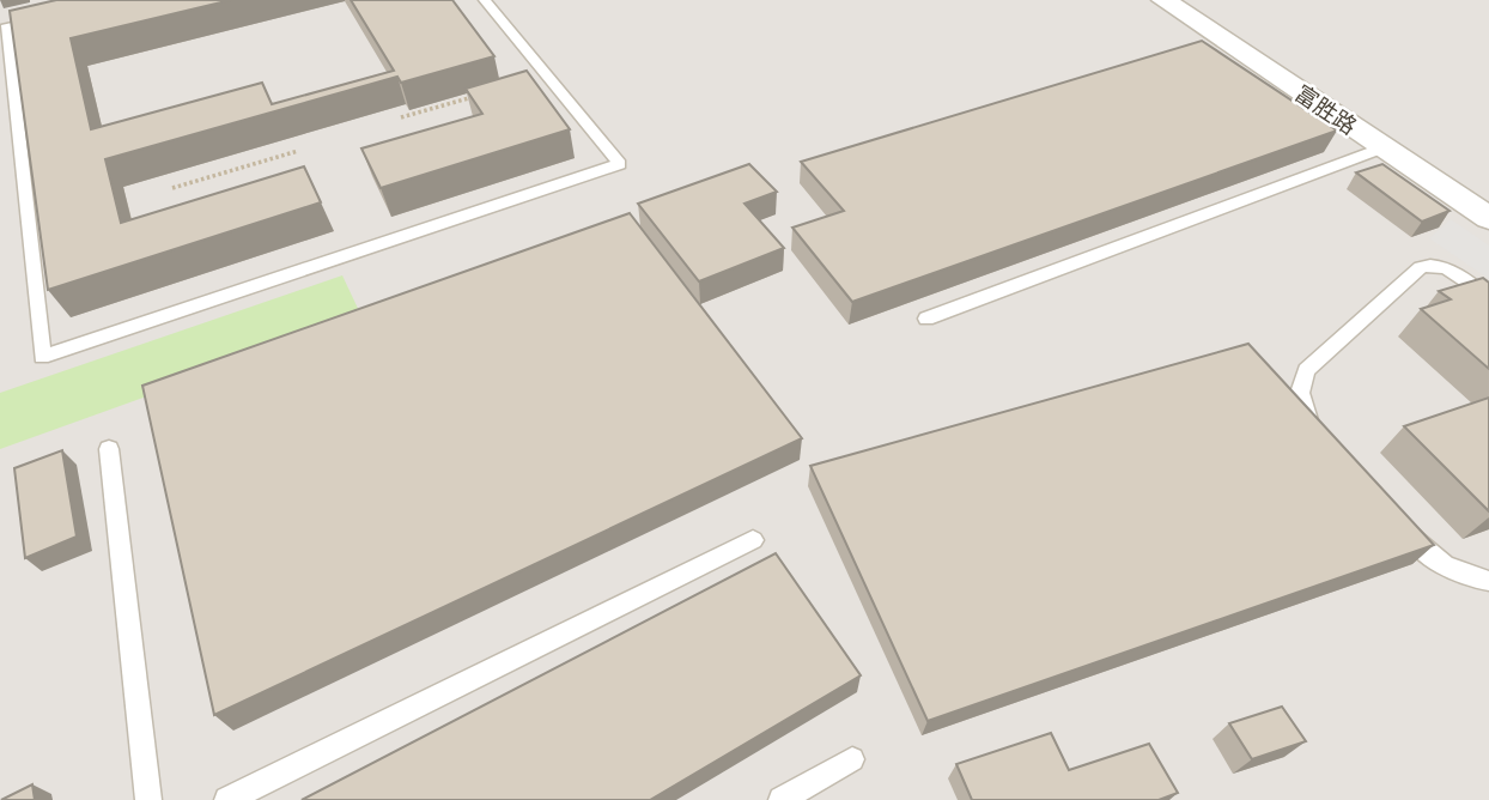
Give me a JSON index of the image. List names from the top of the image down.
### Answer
{
  "streets": {
    "street": ["富胜路"]
  }
}
